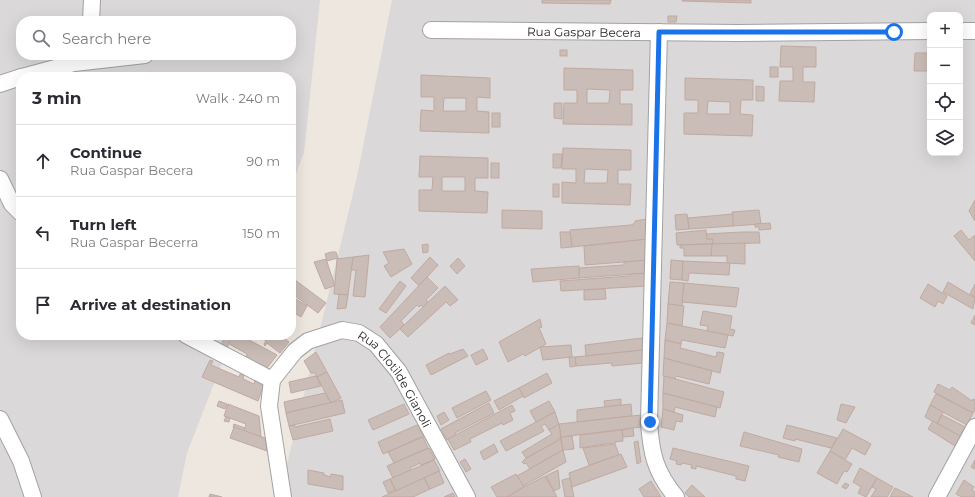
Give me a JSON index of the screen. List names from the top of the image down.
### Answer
{
  "streets": {
    "street": ["Rua Gaspar Becera", "Rua Clotilde Gianoli"]
  },
  "page": {
    "map_buttons": ["+", "−"],
    "search": "Search here",
    "heading": ["3 min", "Walk · 240 m"],
    "list": [
      ["Continue", "Rua Gaspar Becera", "90 m"],
      ["Turn left", "Rua Gaspar Becerra", "150 m"],
      "Arrive at destination"
    ]
  }
}
